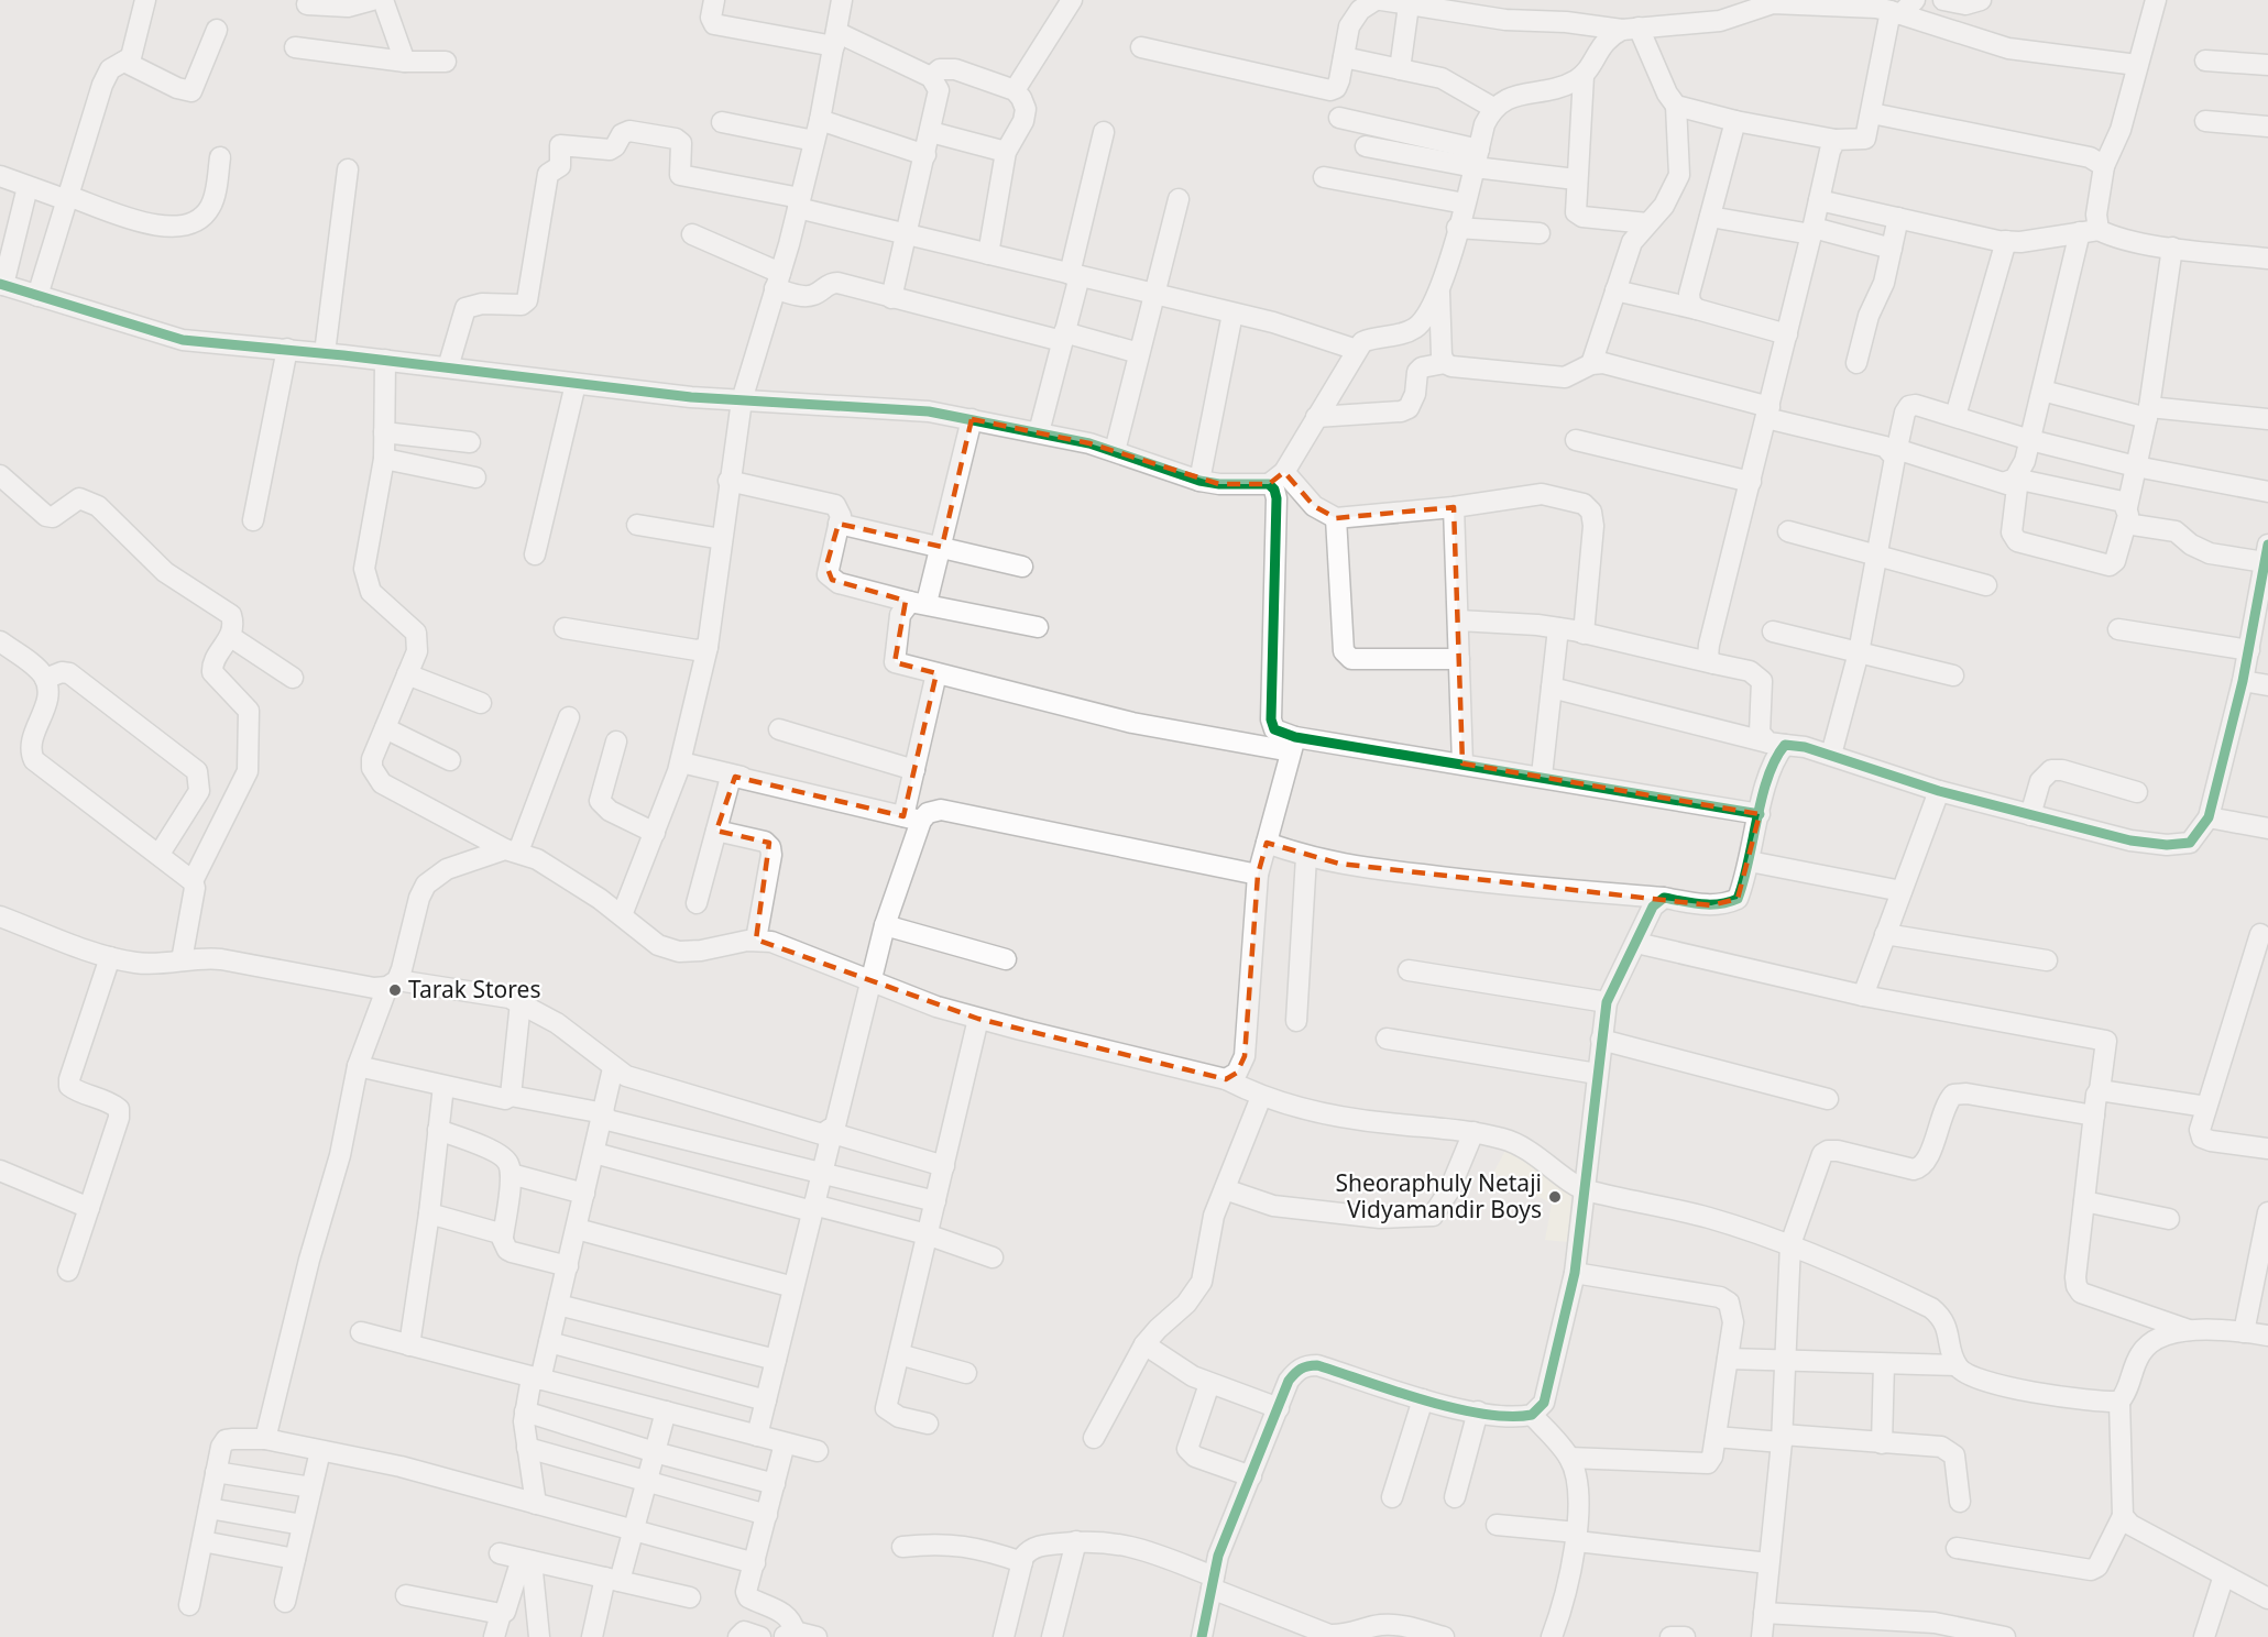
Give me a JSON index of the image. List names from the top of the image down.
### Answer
{
  "places": ["Tarak Stores", "Sheoraphuly Netaji Vidyamandir Boys"]
}
